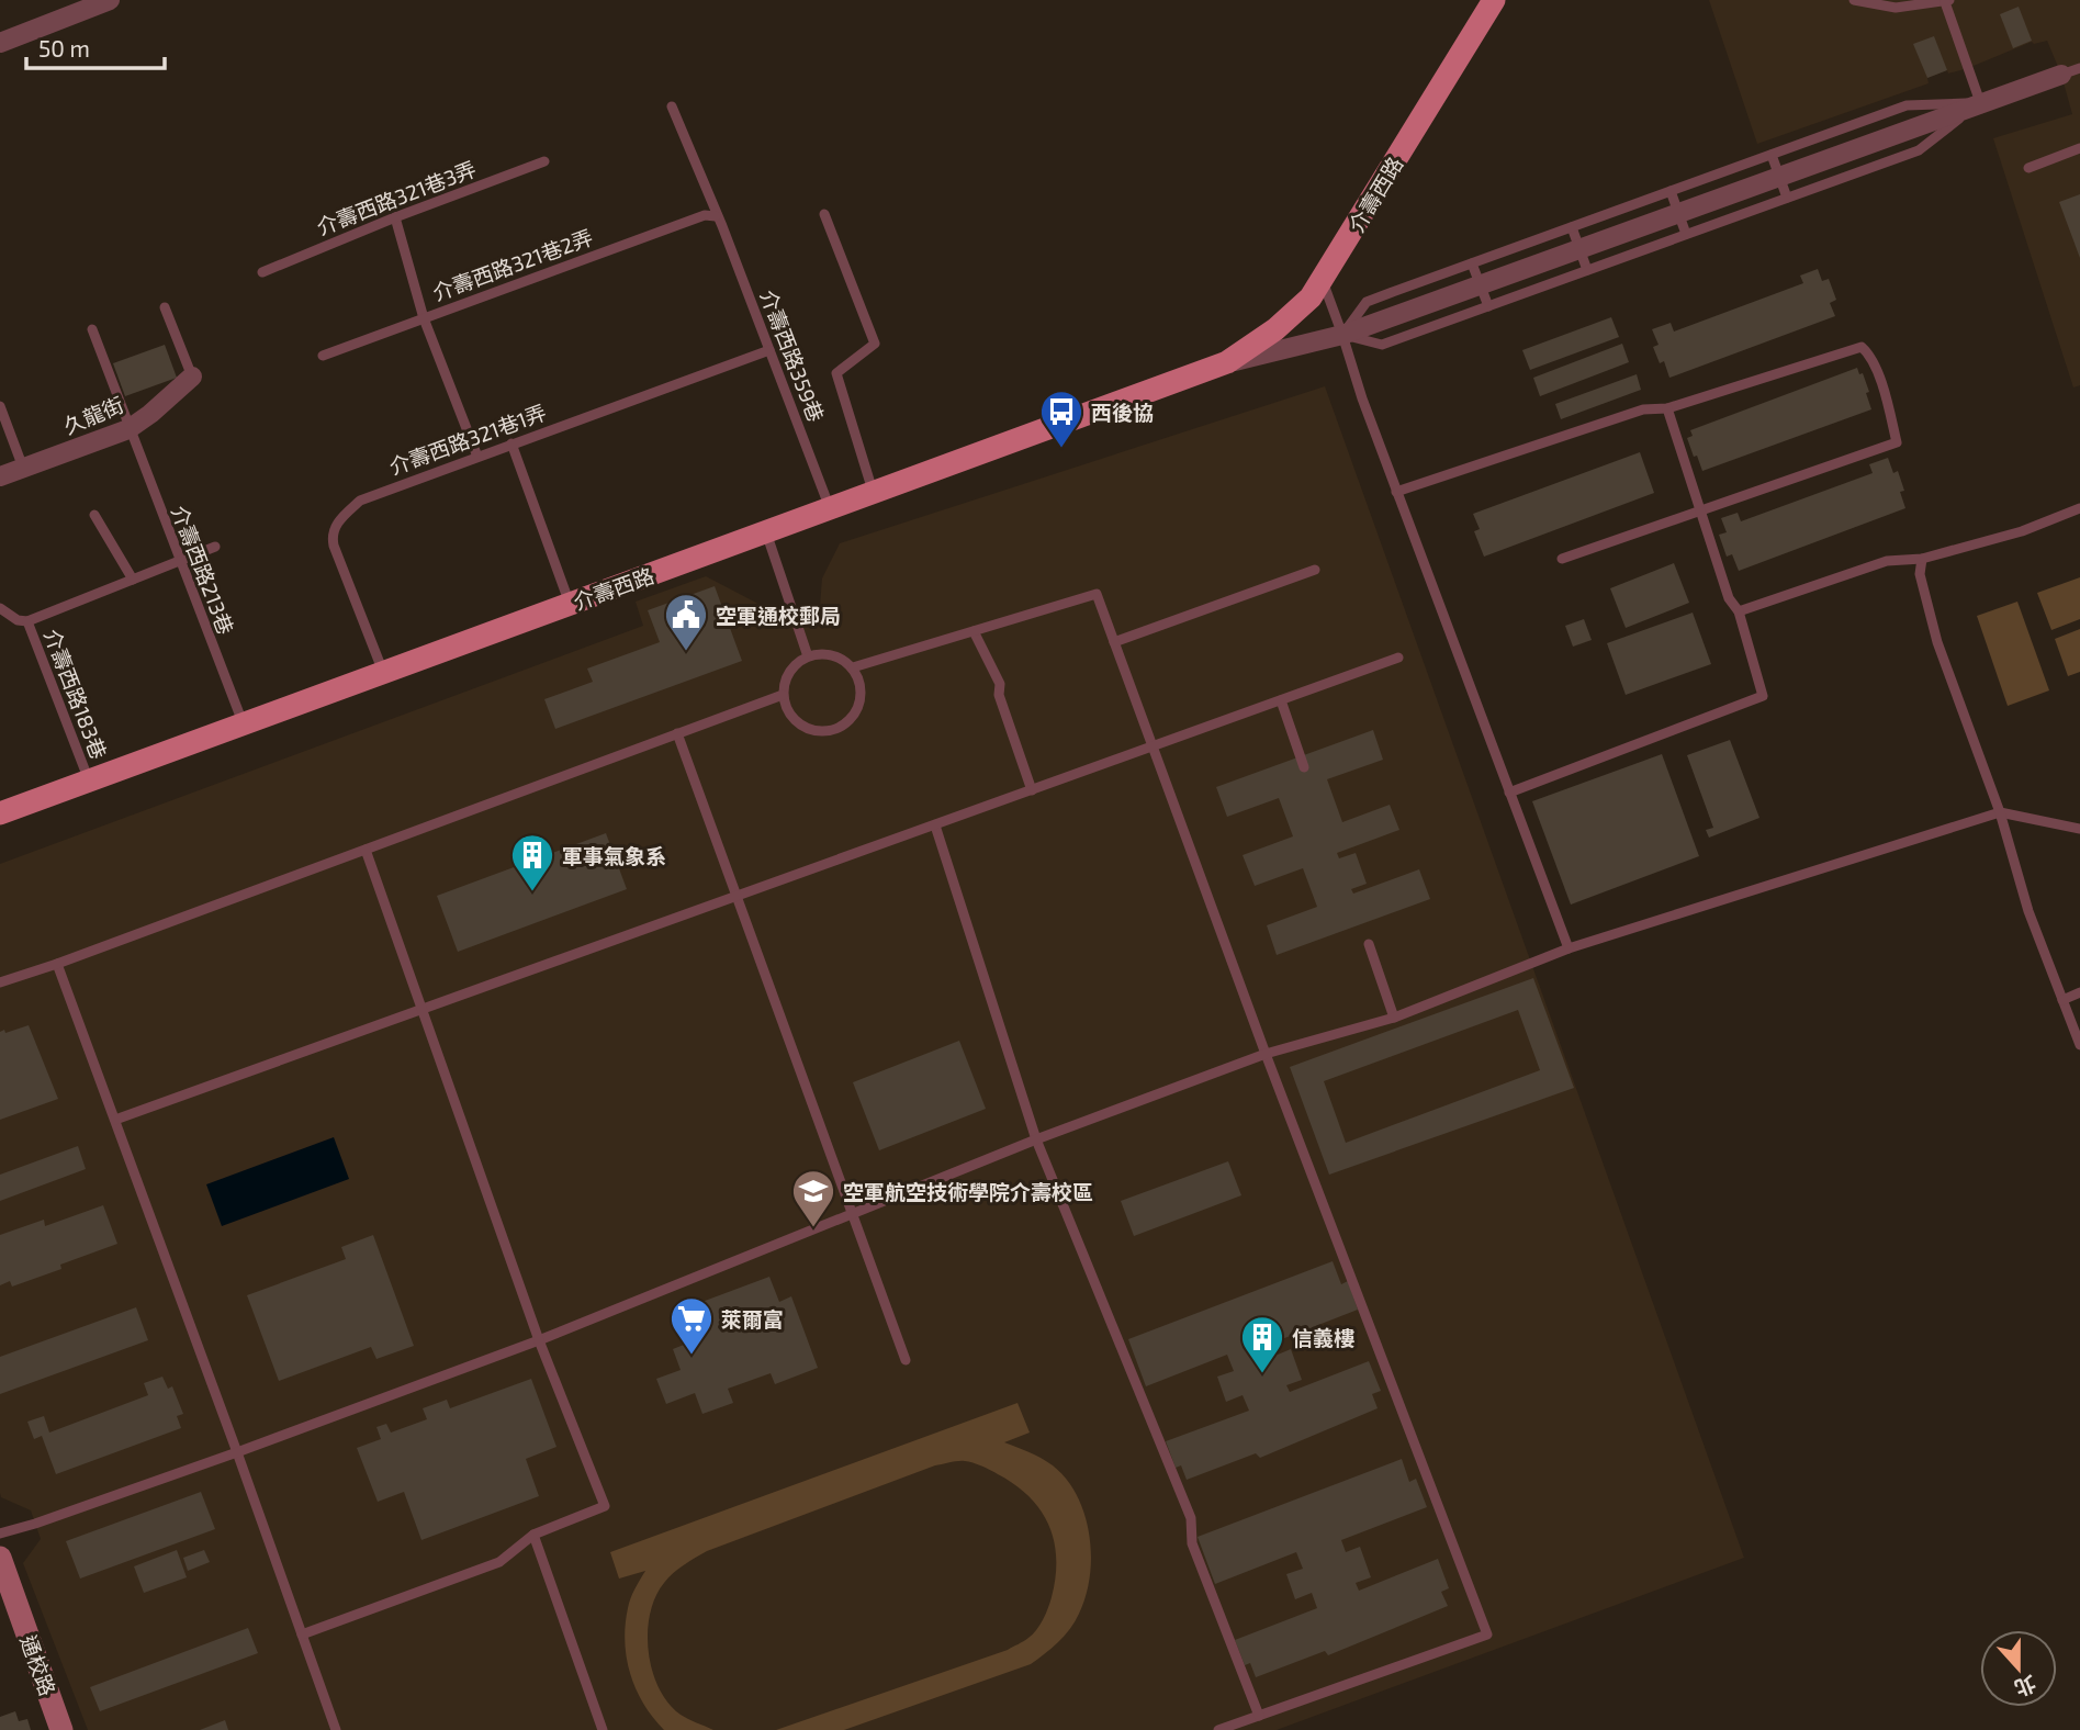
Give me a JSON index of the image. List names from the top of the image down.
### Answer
{
  "streets": {
    "main road": ["介壽西路"],
    "street": ["久龍街", "通校路"],
    "lane": [
      "介壽西路321巷3弄",
      "介壽西路321巷2弄",
      "介壽西路359巷",
      "介壽西路321巷1弄",
      "介壽西路213巷",
      "介壽西路183巷"
    ]
  },
  "crossings": [
    ["介壽西路", "介壽西路359巷"],
    ["介壽西路", "介壽西路321巷1弄"],
    ["介壽西路", "介壽西路213巷"],
    ["介壽西路", "介壽西路183巷"],
    ["介壽西路321巷2弄", "介壽西路359巷"],
    ["介壽西路359巷", "介壽西路321巷1弄"],
    ["久龍街", "介壽西路213巷"]
  ],
  "places": {
    "bus stop": ["西後協"],
    "public building": ["空軍通校郵局"],
    "building": ["軍事氣象系", "信義樓"],
    "school or university": ["空軍航空技術學院介壽校區"],
    "supermarket": ["萊爾富"]
  },
  "scale_bar": "50 m",
  "north": "bottom"
}
